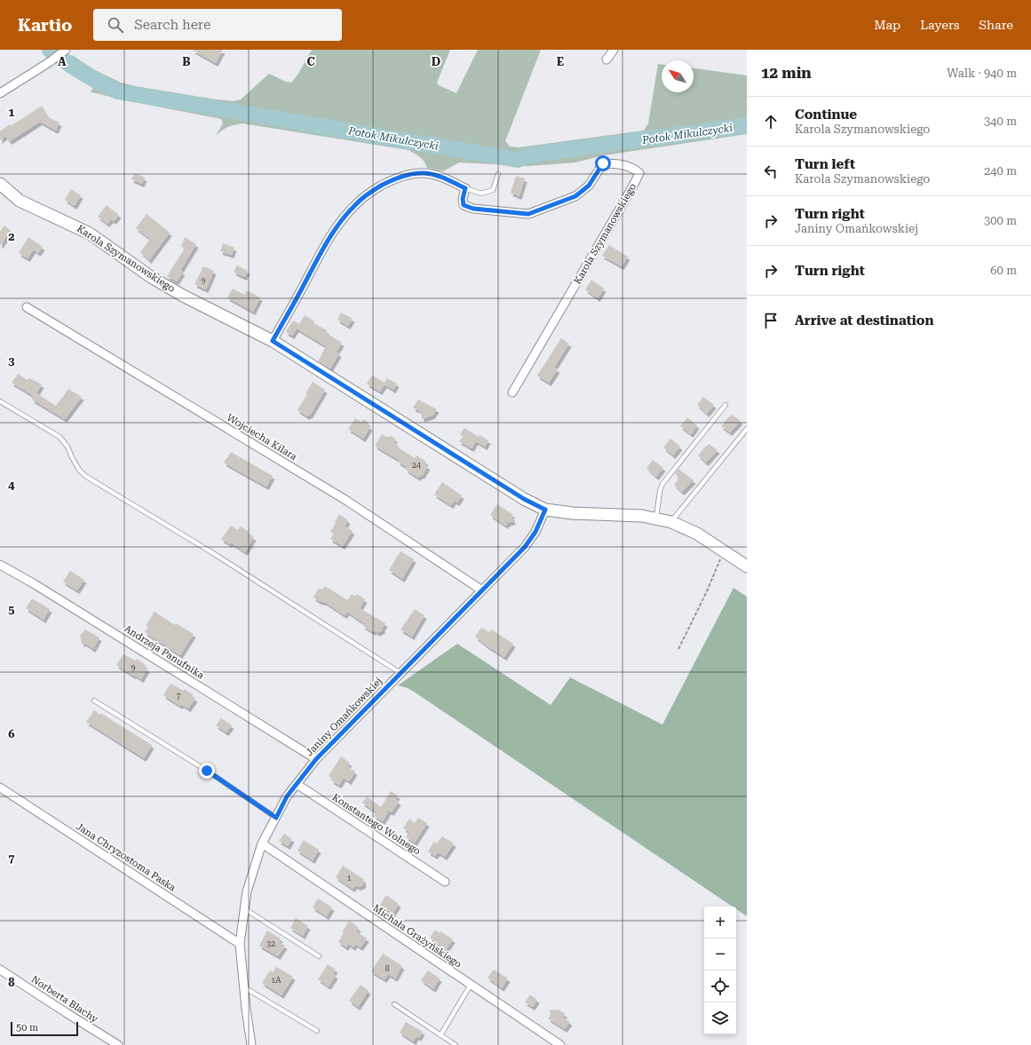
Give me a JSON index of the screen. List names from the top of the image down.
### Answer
{
  "streets": {
    "street": [
      "Karola Szymanowskiego",
      "Wojciecha Kilara",
      "Andrzeja Panufnika",
      "Janiny Omańkowskiej",
      "Konstantego Wolnego",
      "Jana Chryzostoma Paska",
      "Michała Grażyńskiego",
      "Norberta Blachy"
    ]
  },
  "crossings": [
    ["Karola Szymanowskiego", "Janiny Omańkowskiej"],
    ["Wojciecha Kilara", "Janiny Omańkowskiej"],
    ["Andrzeja Panufnika", "Janiny Omańkowskiej"],
    ["Janiny Omańkowskiej", "Konstantego Wolnego"],
    ["Janiny Omańkowskiej", "Jana Chryzostoma Paska"],
    ["Janiny Omańkowskiej", "Michała Grażyńskiego"]
  ],
  "water": ["Potok Mikulczycki"],
  "house_numbers": [
    "9",
    "24",
    "9",
    "7",
    "1",
    "32",
    "8",
    "1A"
  ],
  "scale_bar": "50 m",
  "north": "top left",
  "page": {
    "header": "Kartio",
    "search": "Search here",
    "nav": ["Map", "Layers", "Share"],
    "heading": ["12 min", "Walk · 940 m"],
    "list": [
      ["Continue", "Karola Szymanowskiego", "340 m"],
      ["Turn left", "Karola Szymanowskiego", "240 m"],
      ["Turn right", "Janiny Omańkowskiej", "300 m"],
      ["Turn right", "60 m"],
      "Arrive at destination"
    ],
    "map_buttons": ["+", "−"],
    "scale": "50 m"
  },
  "grid": {
    "columns": [
      "A",
      "B",
      "C",
      "D",
      "E"
    ],
    "rows": [
      "1",
      "2",
      "3",
      "4",
      "5",
      "6",
      "7",
      "8"
    ]
  }
}
